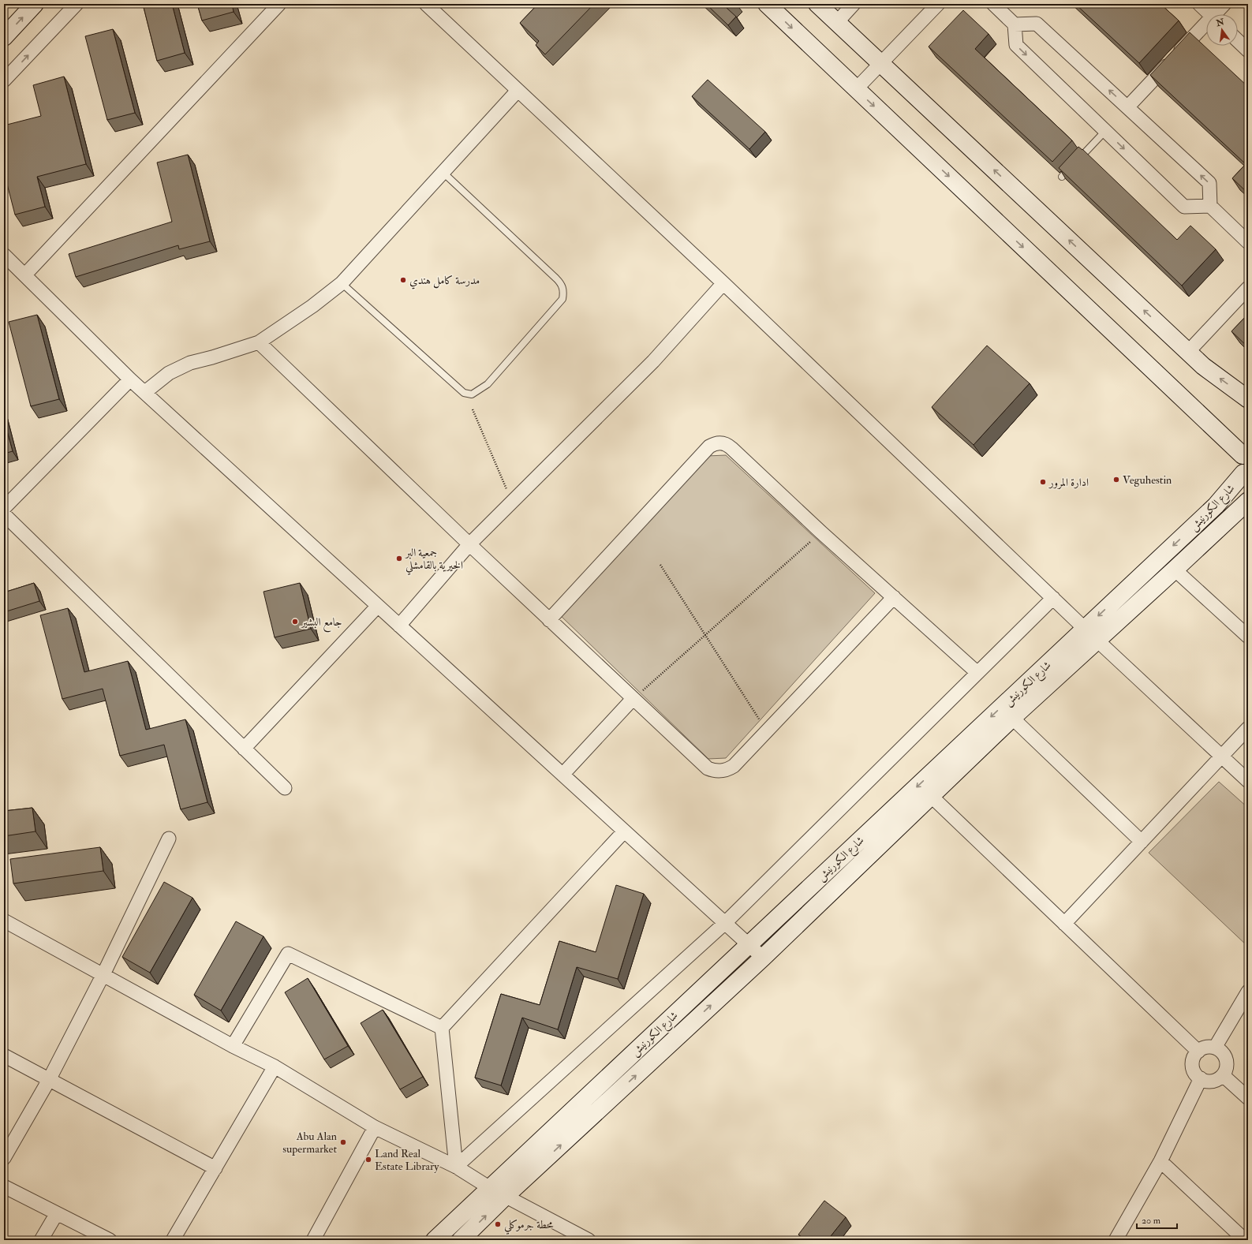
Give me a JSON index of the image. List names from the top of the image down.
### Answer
{
  "streets": {
    "street": ["شارع الكورنيش"]
  },
  "places": [
    "مدرسة كامل هندي",
    "Veguhestin",
    "ادارة المرور",
    "جمعية البر الخيرية بالقامشلي",
    "جامع البشير",
    "Abu Alan supermarket",
    "Land Real Estate Library",
    "محطة جرموكلي"
  ],
  "scale_bar": "20 m",
  "north": "top"
}
